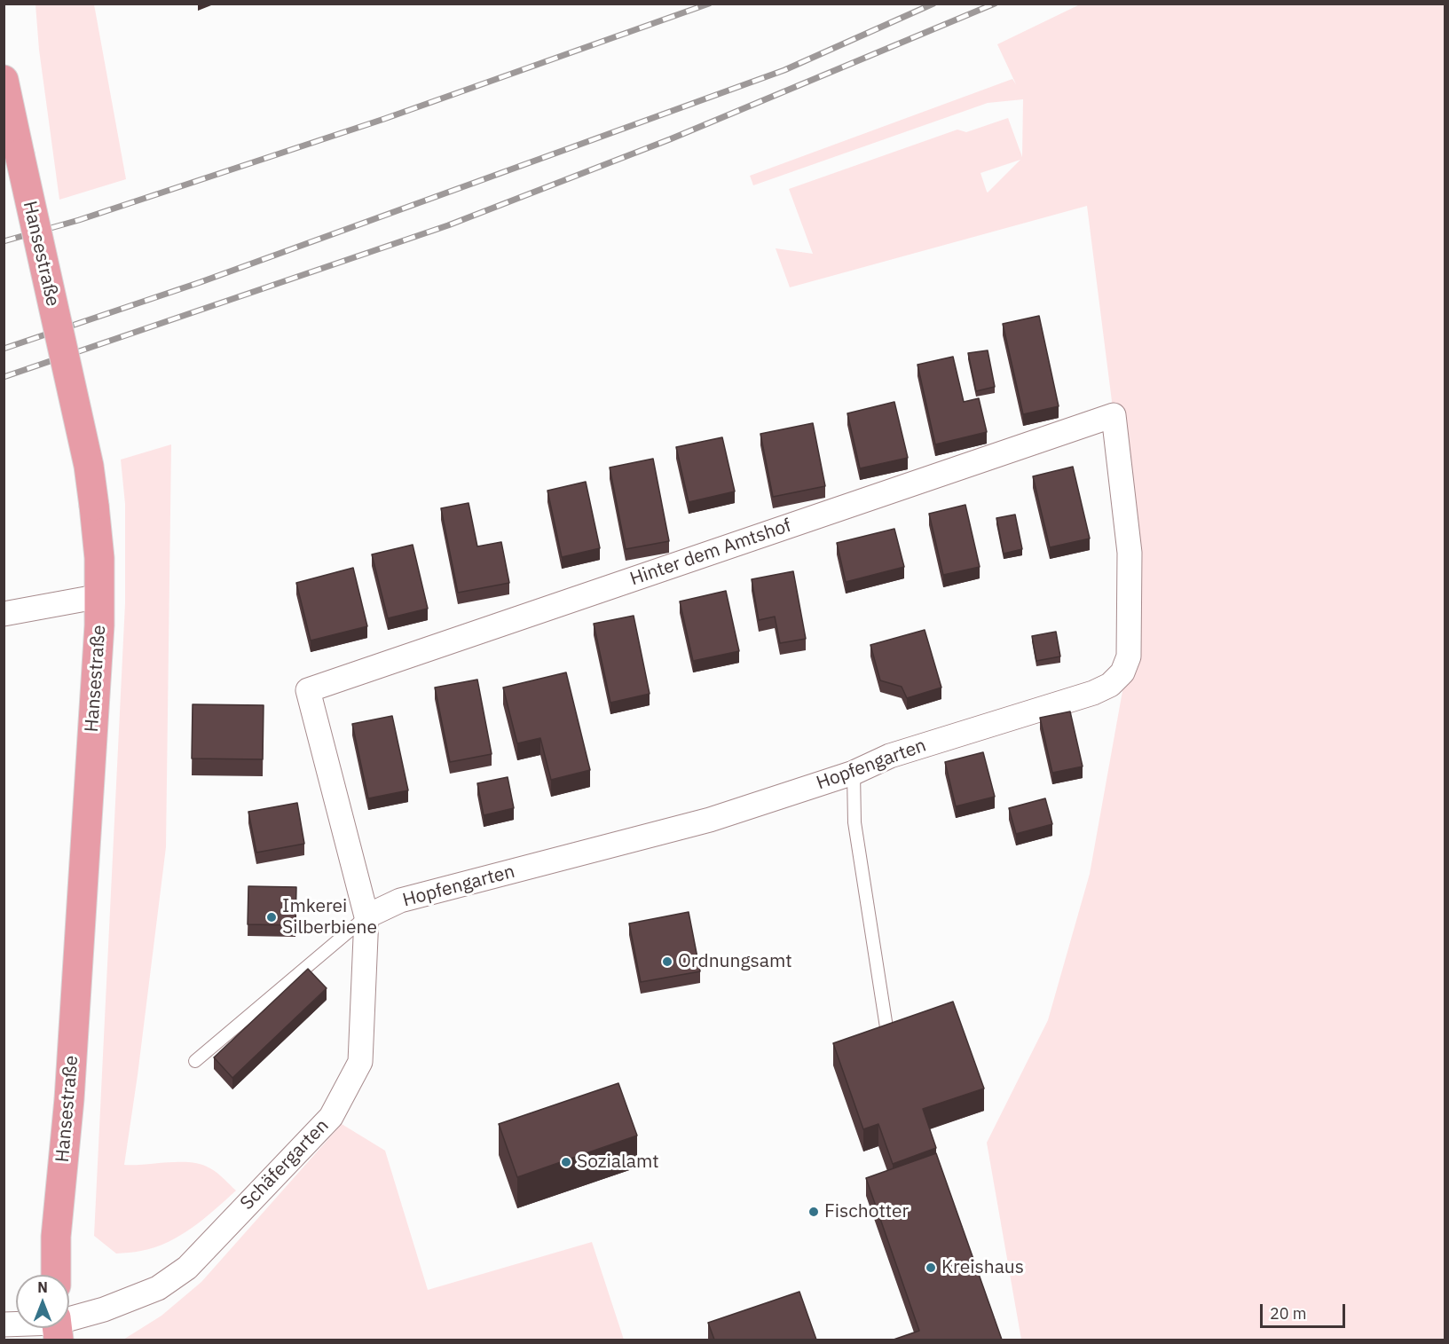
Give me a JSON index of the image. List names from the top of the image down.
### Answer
{
  "streets": {
    "main road": ["Hansestraße"],
    "street": ["Hinter dem Amtshof", "Hopfengarten", "Schäfergarten"]
  },
  "crossings": [
    ["Hinter dem Amtshof", "Hopfengarten"],
    ["Hinter dem Amtshof", "Schäfergarten"],
    ["Hopfengarten", "Schäfergarten"]
  ],
  "places": [
    "Imkerei Silberbiene",
    "Ordnungsamt",
    "Sozialamt",
    "Fischotter",
    "Kreishaus"
  ],
  "scale_bar": "20 m",
  "north": "top"
}
